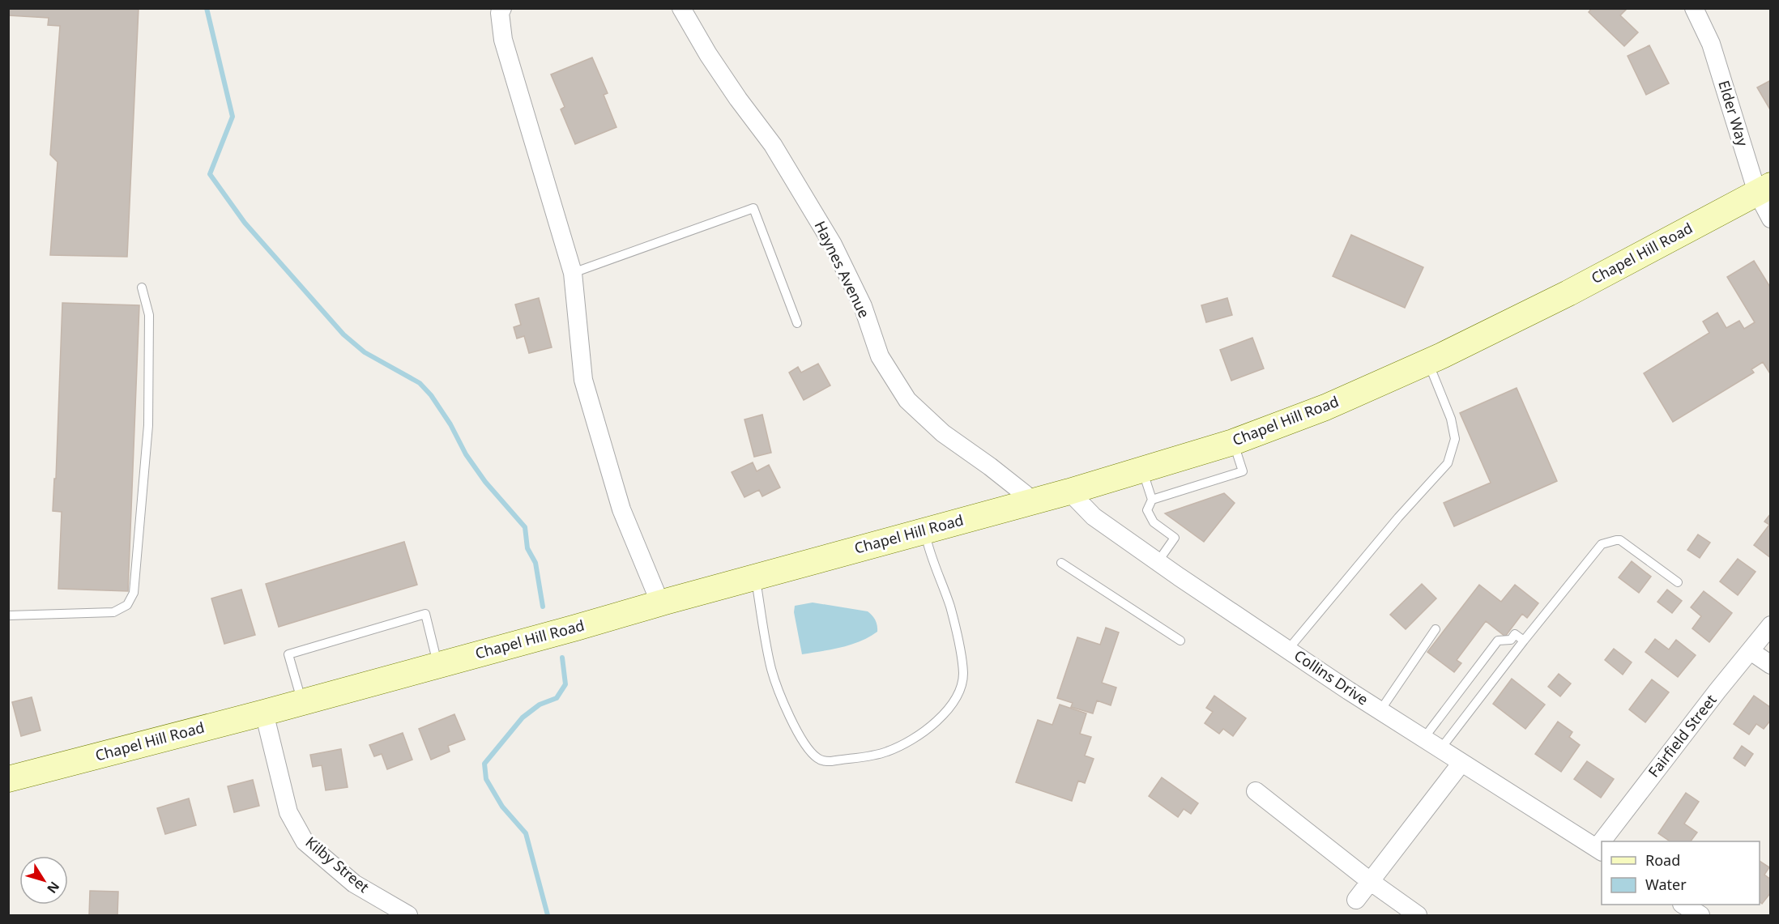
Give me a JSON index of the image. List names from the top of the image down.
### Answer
{
  "streets": {
    "main road": ["Chapel Hill Road"],
    "street": [
      "Elder Way",
      "Haynes Avenue",
      "Collins Drive",
      "Fairfield Street",
      "Kilby Street"
    ]
  },
  "crossings": [
    ["Elder Way", "Chapel Hill Road"],
    ["Chapel Hill Road", "Haynes Avenue"],
    ["Chapel Hill Road", "Collins Drive"],
    ["Chapel Hill Road", "Kilby Street"]
  ],
  "legend": ["Road", "Water"],
  "north": "bottom right"
}
